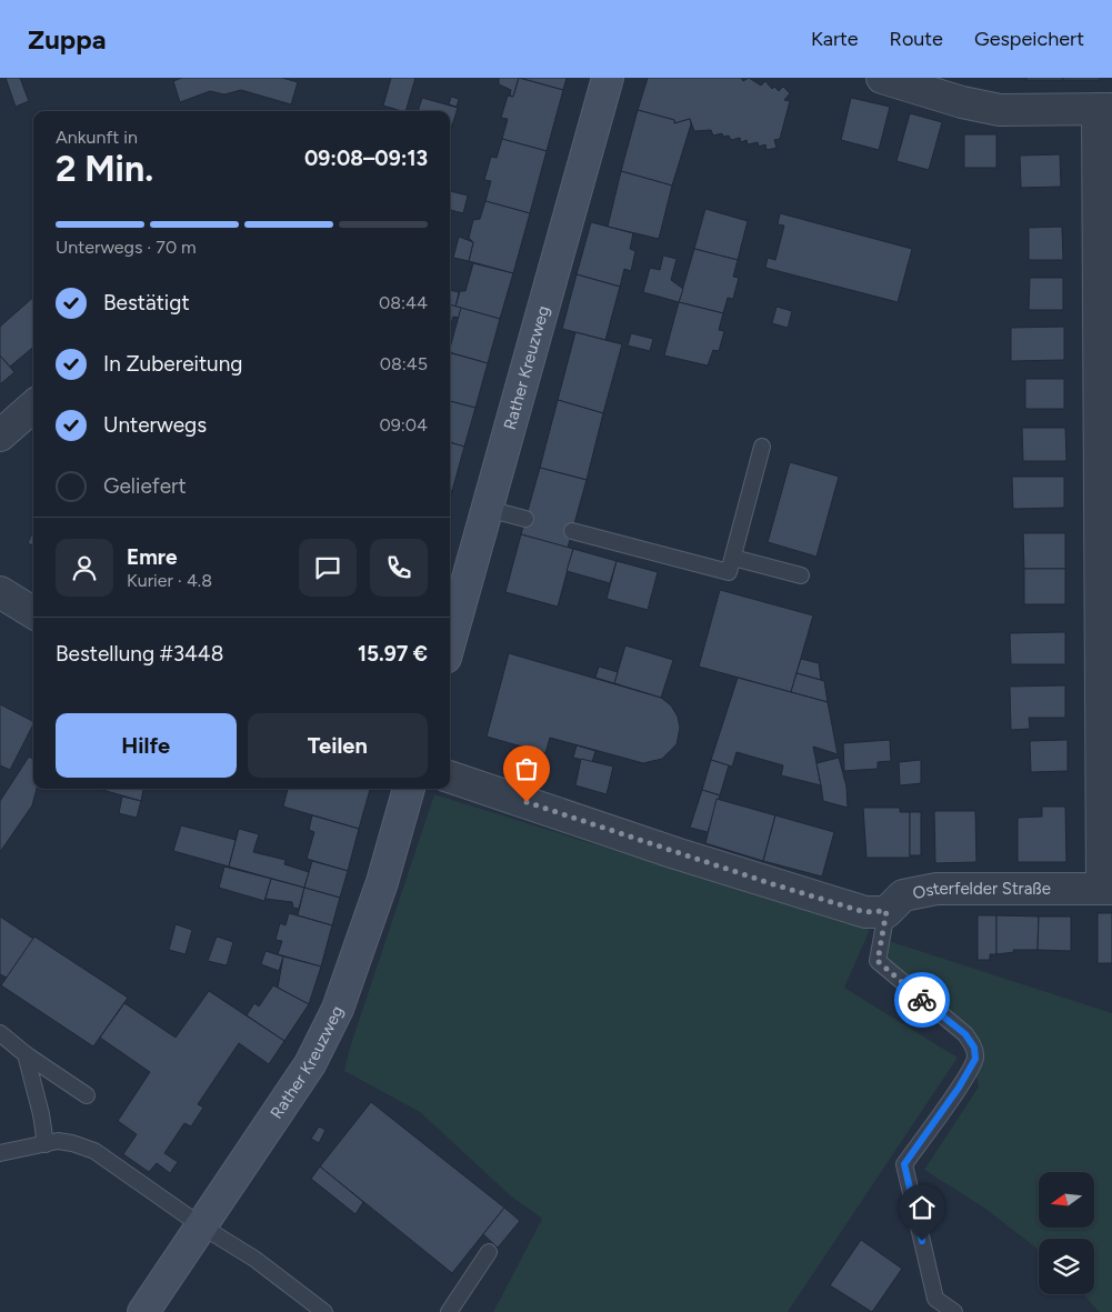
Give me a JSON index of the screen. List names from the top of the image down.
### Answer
{
  "streets": {
    "main road": ["Rather Kreuzweg"],
    "street": ["Osterfelder Straße"]
  },
  "north": "left",
  "page": {
    "header": "Zuppa",
    "nav": ["Karte", "Route", "Gespeichert"],
    "heading": ["2 Min.", "Ankunft in", "09:08–09:13"],
    "panel": [
      "Emre",
      "Kurier · 4.8",
      "Bestellung #3448",
      "15.97 €"
    ],
    "bar": "Unterwegs · 70 m",
    "list": [
      ["Bestätigt", "08:44"],
      ["In Zubereitung", "08:45"],
      ["Unterwegs", "09:04"],
      "Geliefert"
    ],
    "buttons": ["Hilfe", "Teilen"]
  }
}
